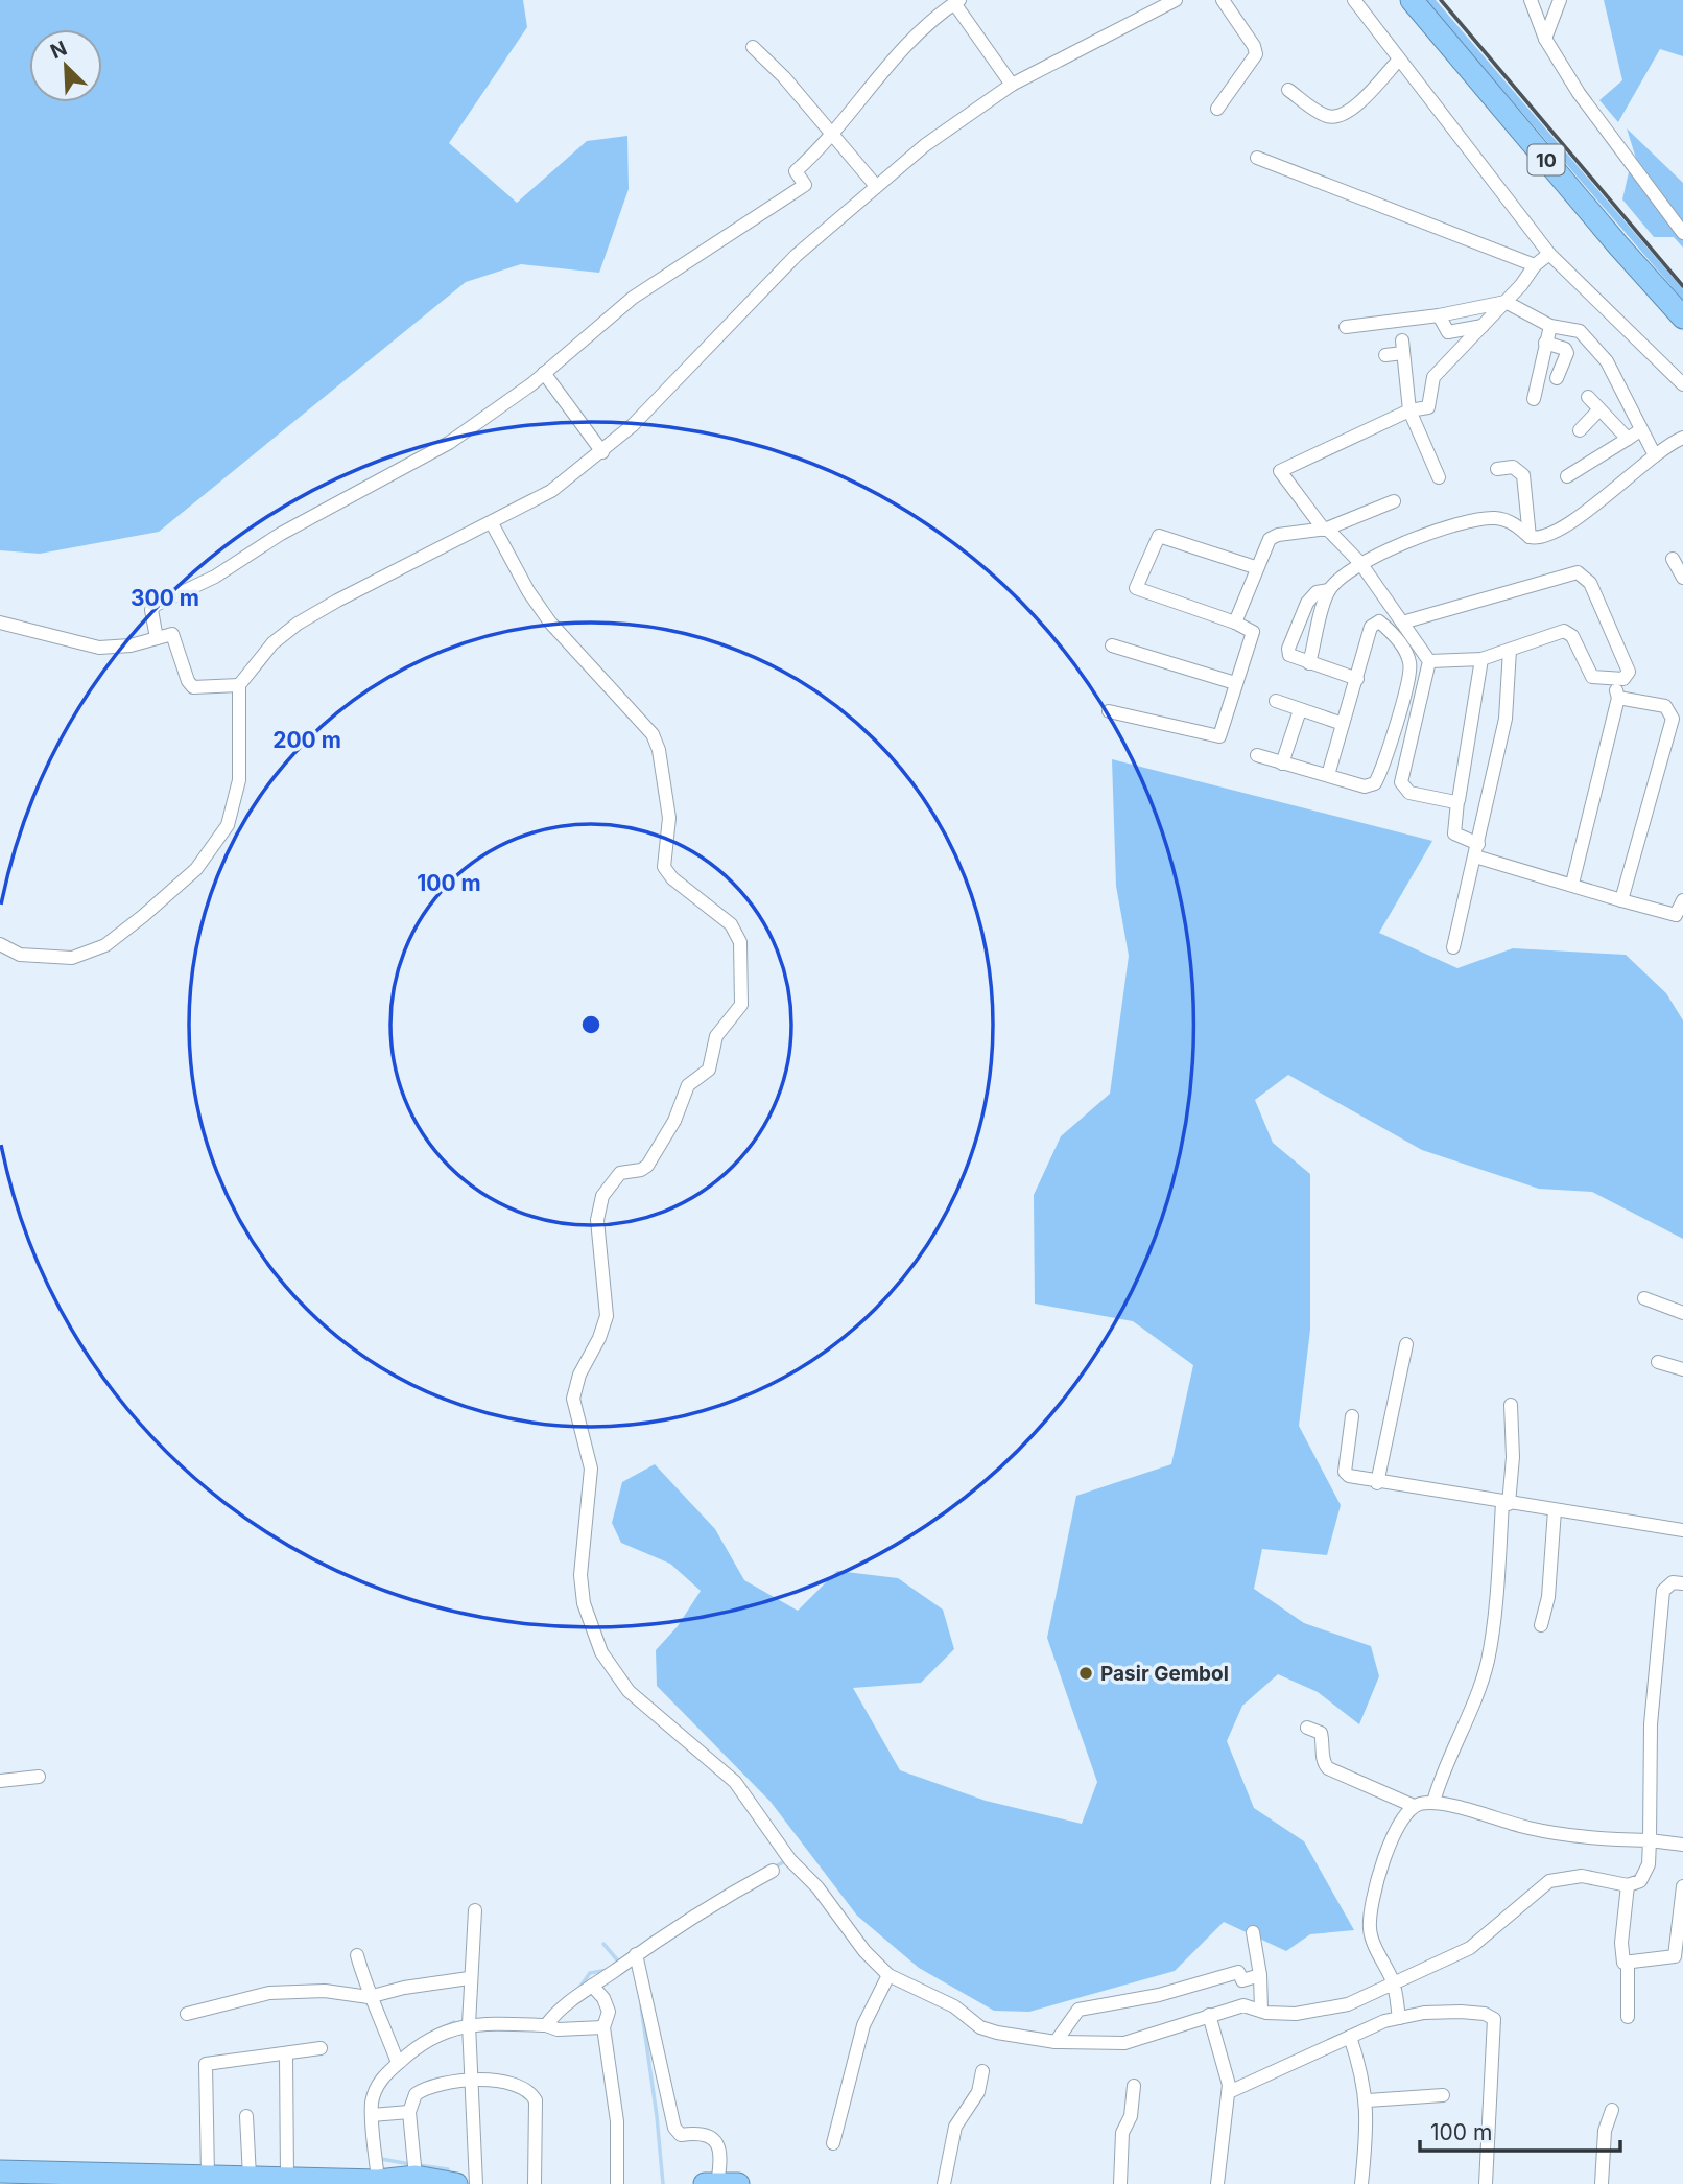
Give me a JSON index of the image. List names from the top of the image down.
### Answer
{
  "streets": {
    "highway": ["10"]
  },
  "places": ["Pasir Gembol"],
  "scale_bar": "100 m",
  "north": "top left",
  "rings": ["300 m", "200 m", "100 m"]
}
